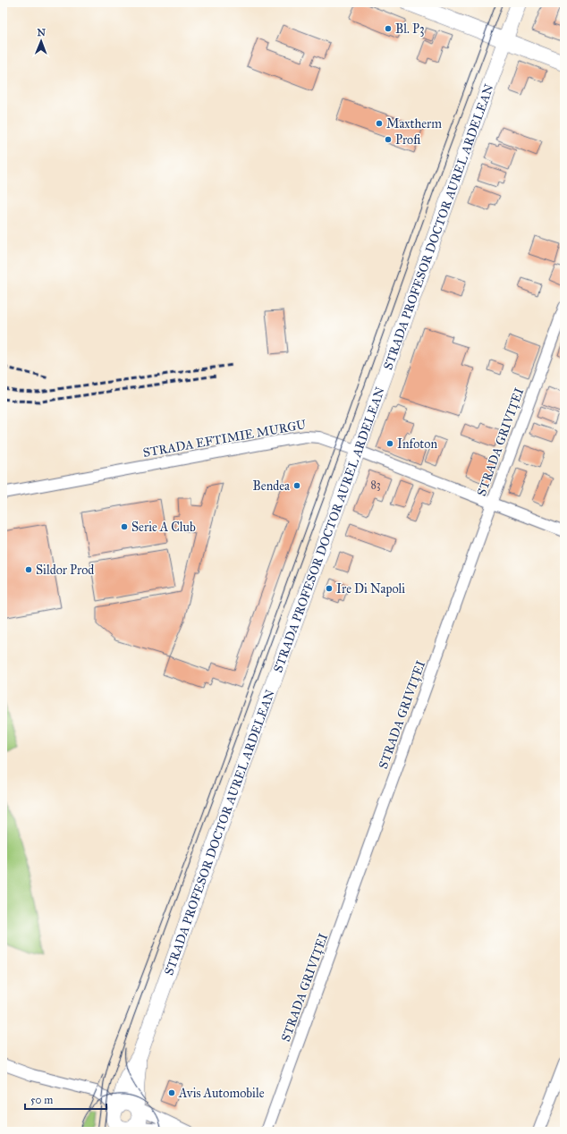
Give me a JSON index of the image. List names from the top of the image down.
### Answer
{
  "streets": {
    "main road": ["STRADA PROFESOR DOCTOR AUREL ARDELEAN"],
    "street": ["STRADA EFTIMIE MURGU", "STRADA GRIVIȚEI"]
  },
  "crossings": [
    ["STRADA PROFESOR DOCTOR AUREL ARDELEAN", "STRADA EFTIMIE MURGU"],
    ["STRADA EFTIMIE MURGU", "STRADA GRIVIȚEI"]
  ],
  "places": [
    "Bl. P3",
    "Maxtherm",
    "Profi",
    "Infoton",
    "Bendea",
    "Serie A Club",
    "Sildor Prod",
    "Ire Di Napoli",
    "Avis Automobile"
  ],
  "house_numbers": ["83"],
  "scale_bar": "50 m",
  "north": "top"
}
